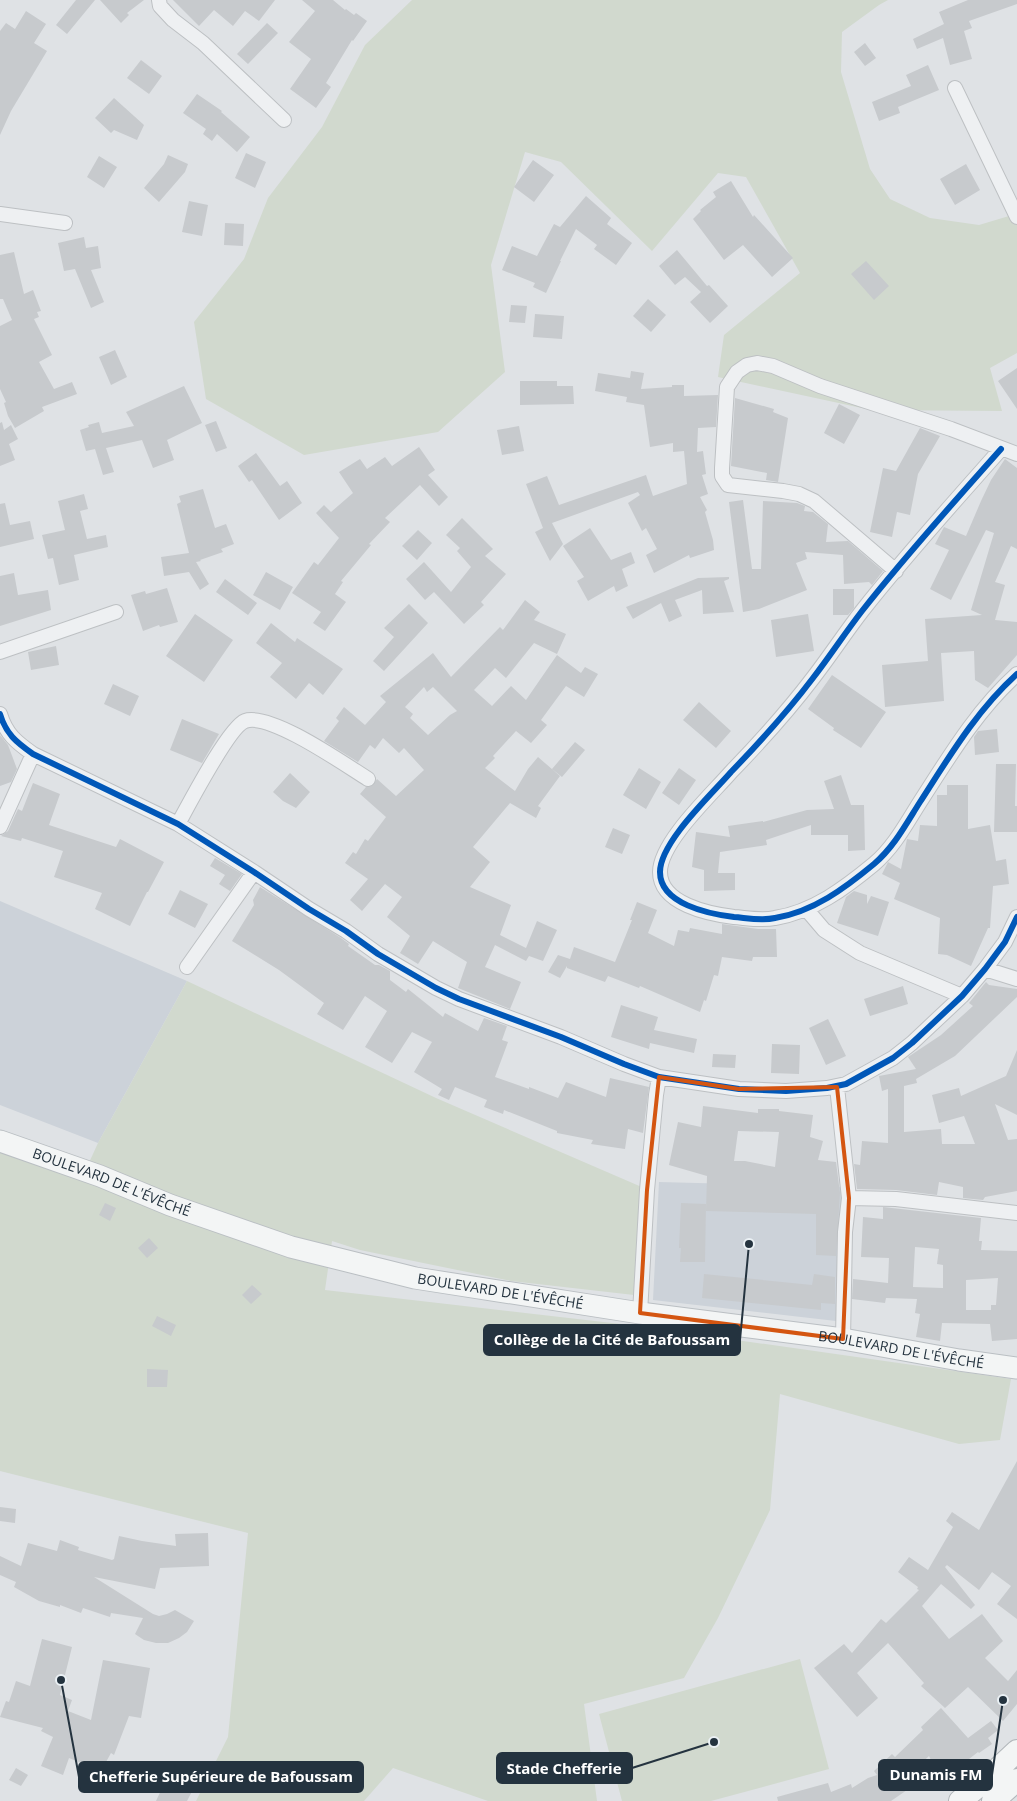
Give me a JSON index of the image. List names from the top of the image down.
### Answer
{
  "streets": {
    "main road": ["BOULEVARD DE L'ÉVÊCHÉ"]
  },
  "places": [
    "Collège de la Cité de Bafoussam",
    "Chefferie Supérieure de Bafoussam",
    "Dunamis FM",
    "Stade Chefferie"
  ]
}
